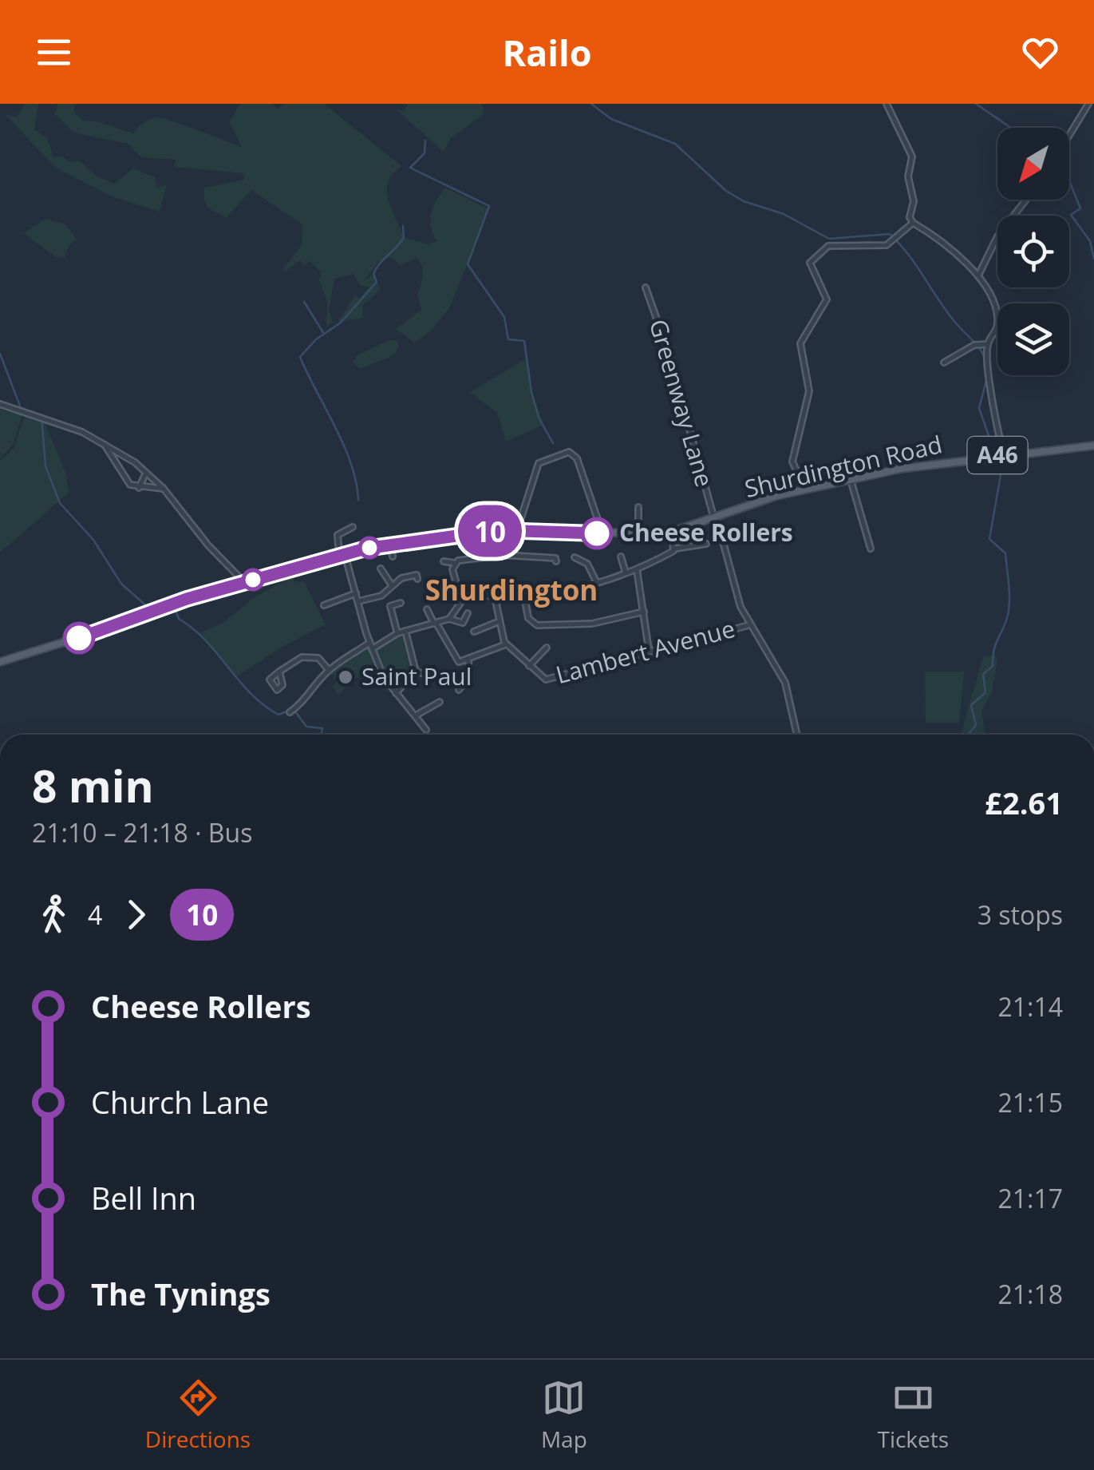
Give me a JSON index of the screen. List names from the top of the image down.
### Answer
{
  "streets": {
    "main road": ["A46", "Shurdington Road"],
    "street": ["Greenway Lane", "Lambert Avenue"]
  },
  "crossings": [
    ["Greenway Lane", "Shurdington Road"],
    ["Greenway Lane", "Lambert Avenue"]
  ],
  "districts": ["Shurdington"],
  "places": ["Cheese Rollers", "Saint Paul"],
  "lines": ["bus line 10"],
  "north": "bottom left",
  "page": {
    "header": "Railo",
    "on_map": "10",
    "heading": ["8 min", "21:10 – 21:18 · Bus", "£2.61"],
    "legs": ["4", "10", "3 stops"],
    "list": [
      {
        "name": "Cheese Rollers",
        "value": "21:14"
      },
      {
        "name": "Church Lane",
        "value": "21:15"
      },
      {
        "name": "Bell Inn",
        "value": "21:17"
      },
      {
        "name": "The Tynings",
        "value": "21:18"
      }
    ],
    "tabs": ["Directions", "Map", "Tickets"]
  }
}
